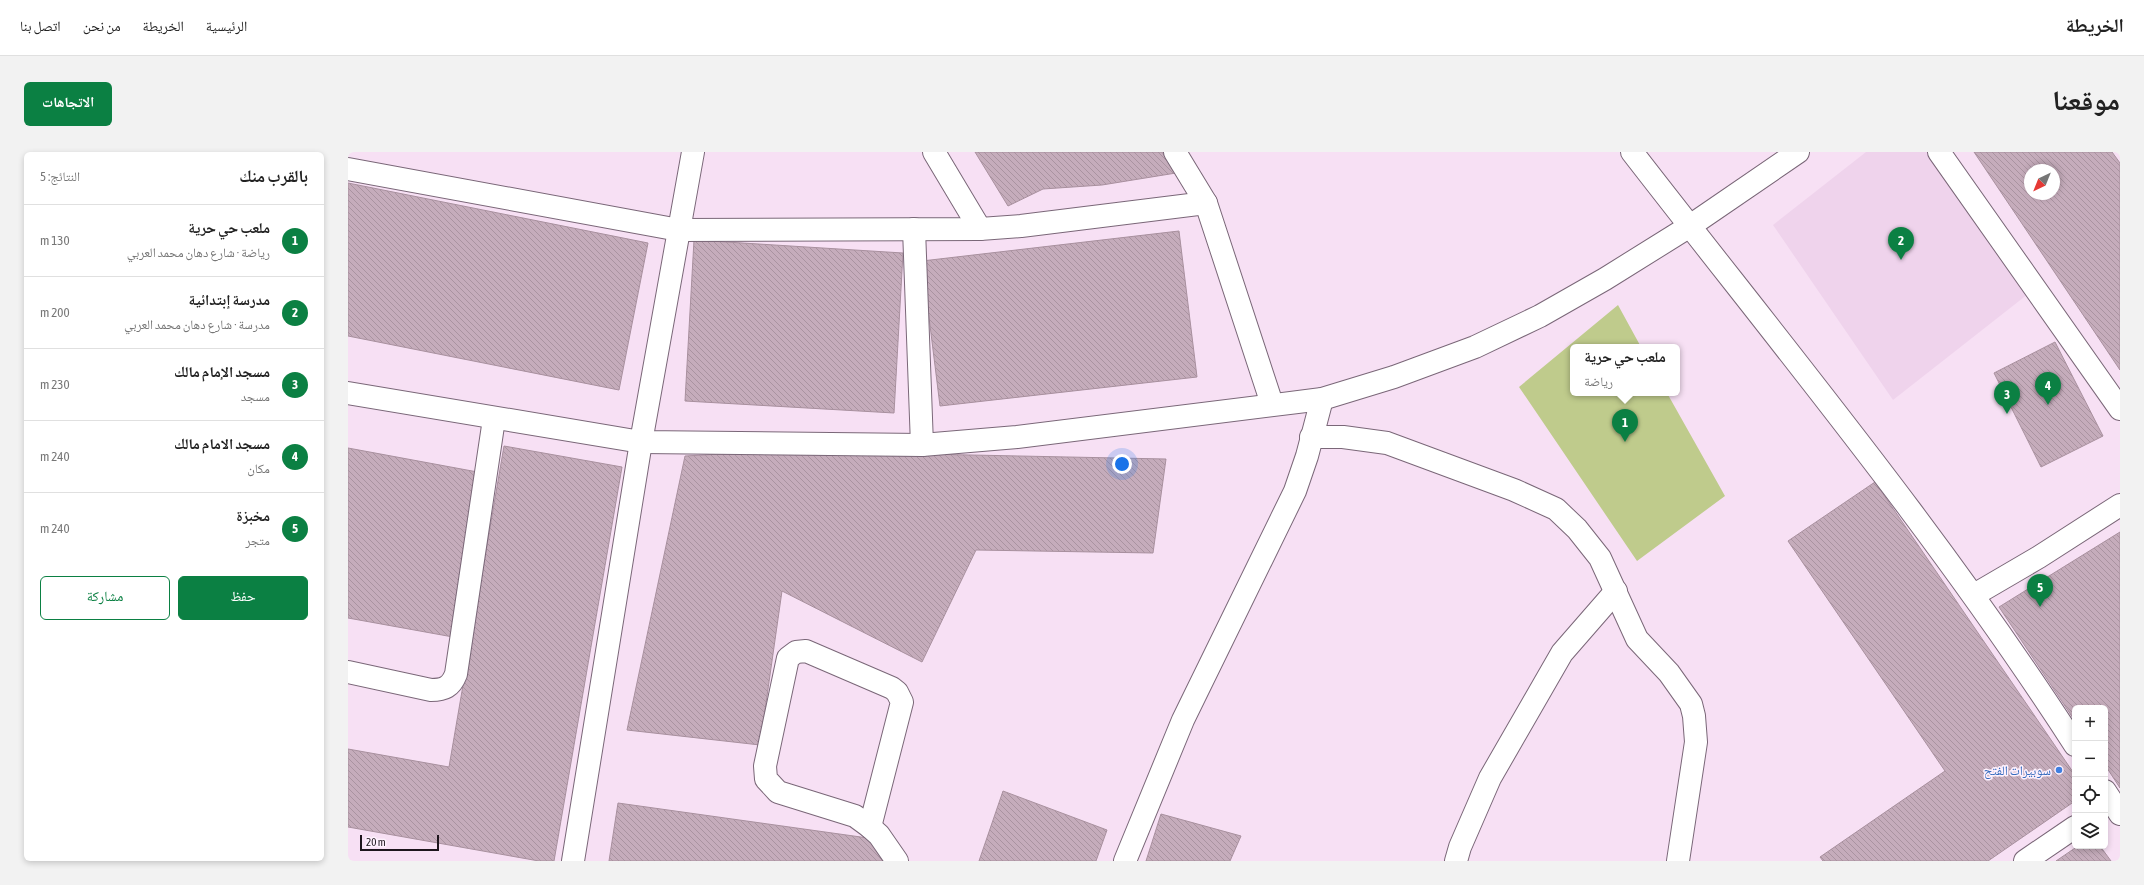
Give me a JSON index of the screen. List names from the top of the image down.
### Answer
{
  "places": ["سوبيرات الفتح"],
  "scale_bar": "20 m",
  "north": "bottom left",
  "page": {
    "header": "الخريطة",
    "nav": [
      "الرئيسية",
      "الخريطة",
      "من نحن",
      "اتصل بنا"
    ],
    "title": "موقعنا",
    "buttons": [
      "الاتجاهات",
      ["حفظ", "مشاركة"]
    ],
    "heading": ["بالقرب منك", "النتائج: 5"],
    "list": [
      {
        "mark": "1",
        "name": "ملعب حي حرية",
        "note": "رياضة · شارع دهان محمد العربي",
        "value": "130 m"
      },
      {
        "mark": "2",
        "name": "مدرسة إبتدائية",
        "note": "مدرسة · شارع دهان محمد العربي",
        "value": "200 m"
      },
      {
        "mark": "3",
        "name": "مسجد الإمام مالك",
        "note": "مسجد",
        "value": "230 m"
      },
      {
        "mark": "4",
        "name": "مسجد الامام مالك",
        "note": "مكان",
        "value": "240 m"
      },
      {
        "mark": "5",
        "name": "مخبزة",
        "note": "متجر",
        "value": "240 m"
      }
    ],
    "pins": [
      "2",
      "4",
      "3",
      "1",
      "5"
    ],
    "popup": ["ملعب حي حرية", "رياضة"],
    "map_buttons": ["+", "−"],
    "scale": "20 m"
  }
}
